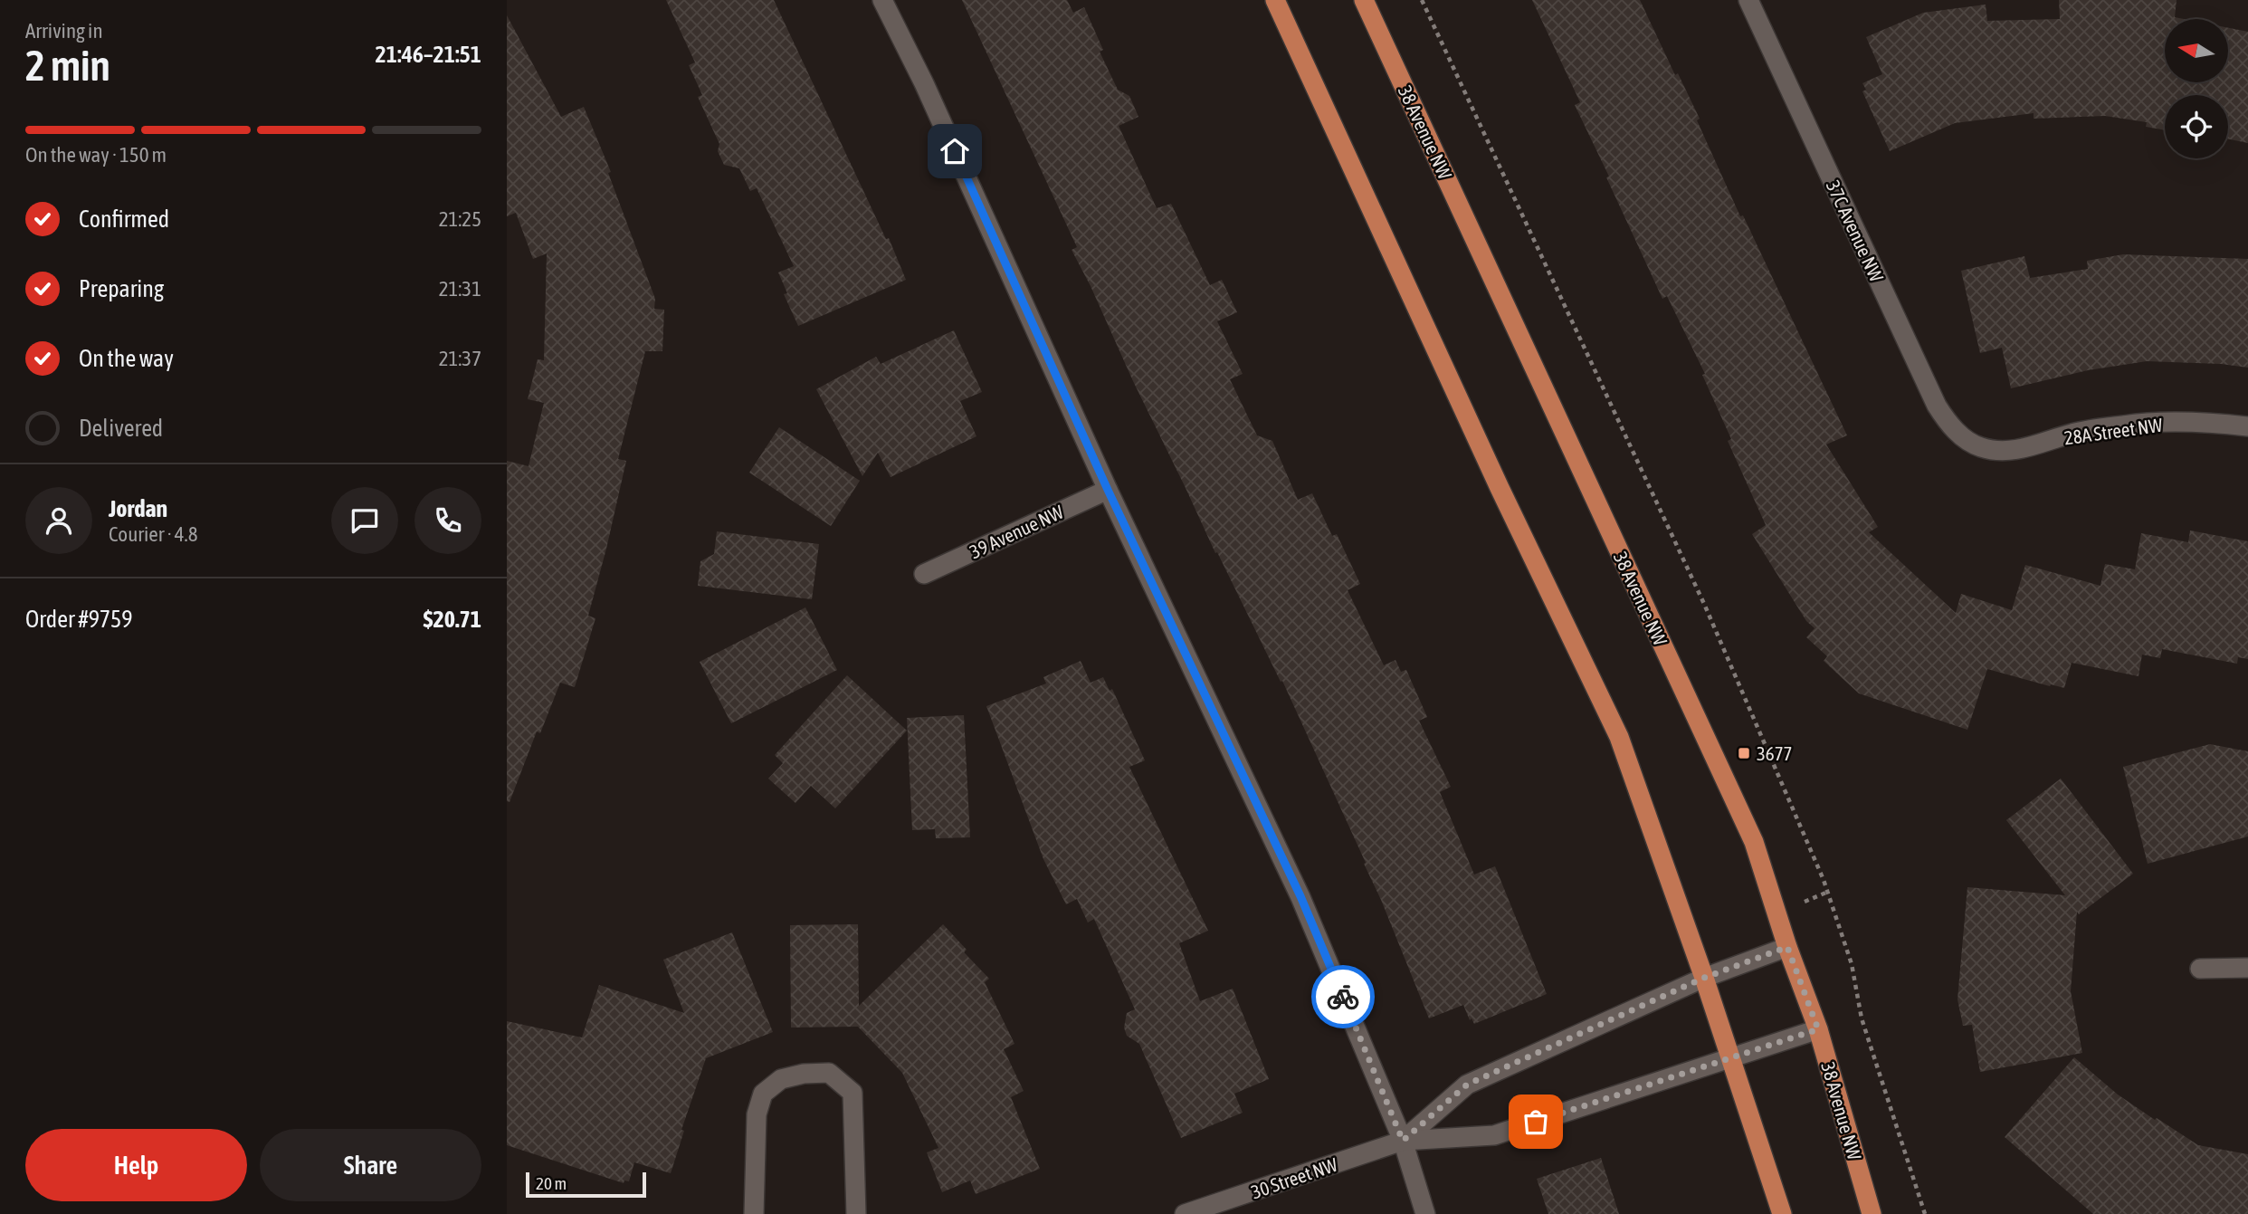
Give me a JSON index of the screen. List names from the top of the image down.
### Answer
{
  "streets": {
    "main road": ["38 Avenue NW"],
    "street": [
      "37C Avenue NW",
      "28A Street NW",
      "39 Avenue NW",
      "30 Street NW"
    ]
  },
  "crossings": [
    ["38 Avenue NW", "30 Street NW"],
    ["37C Avenue NW", "28A Street NW"]
  ],
  "places": {
    "transit": ["3677"]
  },
  "scale_bar": "20 m",
  "north": "left",
  "page": {
    "heading": ["2 min", "Arriving in", "21:46–21:51"],
    "panel": [
      "Jordan",
      "Courier · 4.8",
      "Order #9759",
      "$20.71"
    ],
    "bar": "On the way · 150 m",
    "list": [
      ["Confirmed", "21:25"],
      ["Preparing", "21:31"],
      ["On the way", "21:37"],
      "Delivered"
    ],
    "buttons": ["Help", "Share"],
    "scale": "20 m"
  }
}
